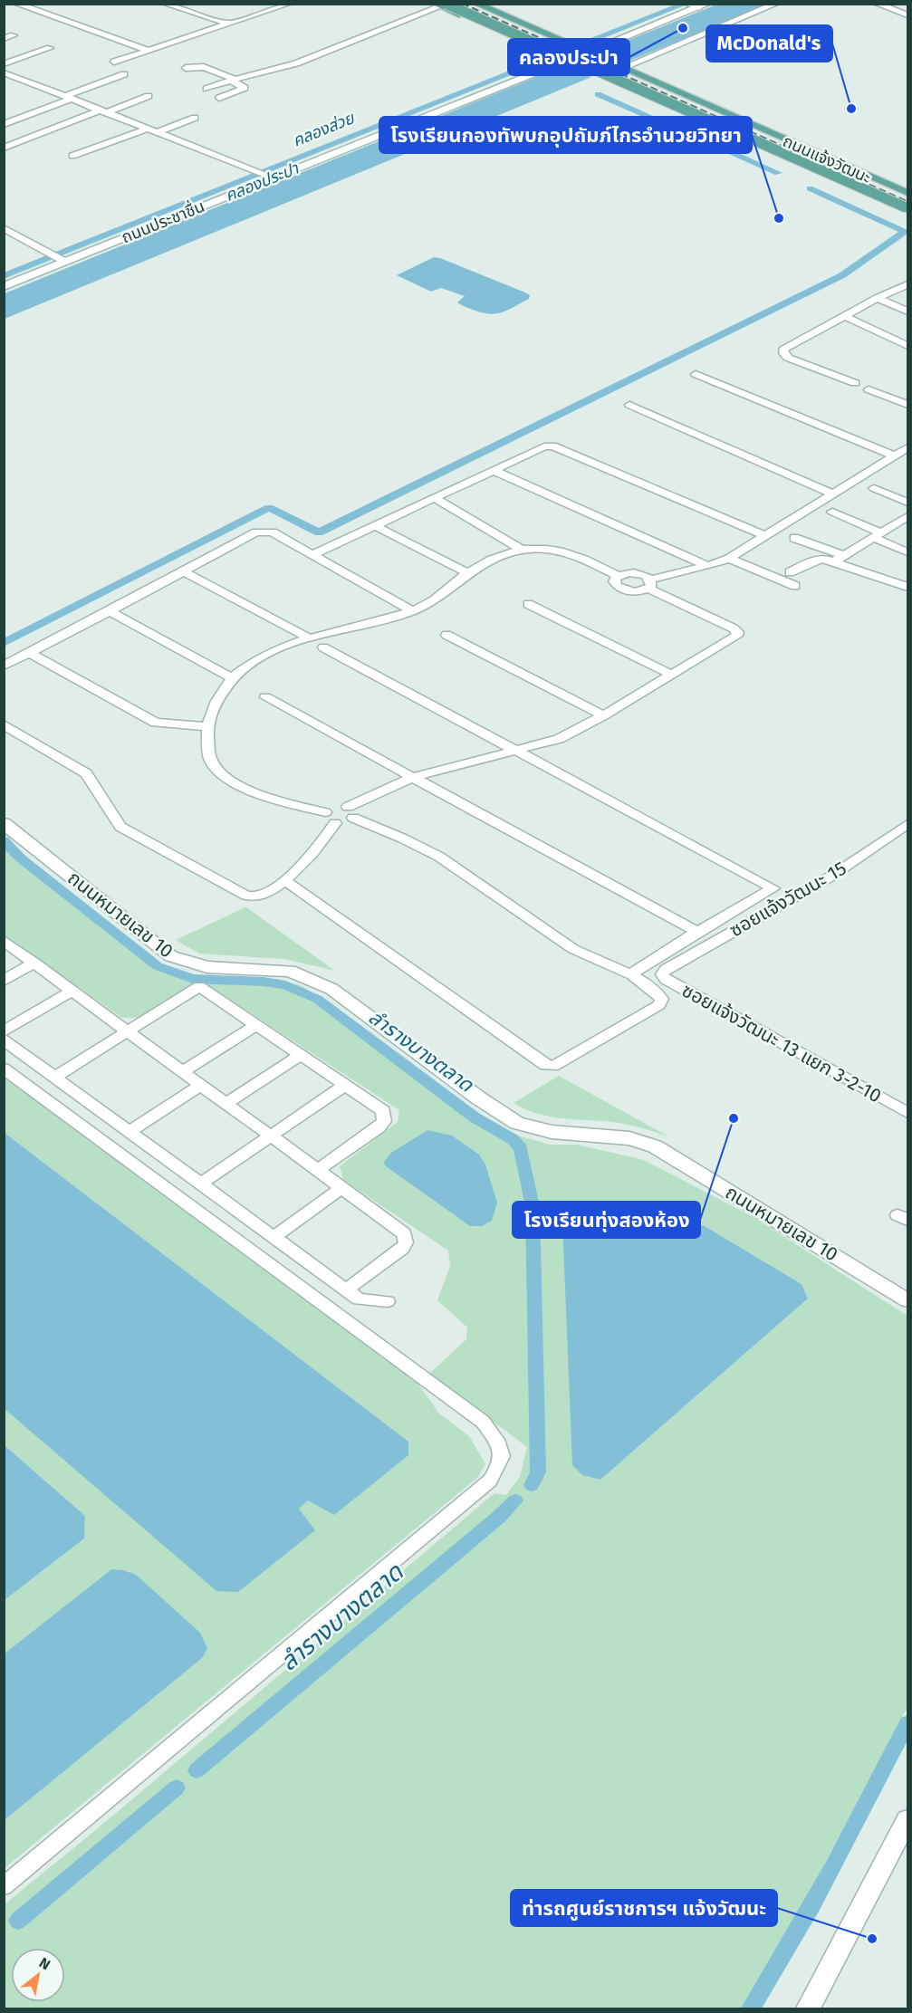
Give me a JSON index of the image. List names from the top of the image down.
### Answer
{
  "streets": {
    "main road": ["ถนนแจ้งวัฒนะ"],
    "street": [
      "ถนนประชาชื่น",
      "ซอยแจ้งวัฒนะ 15",
      "ถนนหมายเลข 10",
      "ซอยแจ้งวัฒนะ 13 แยก 3-2-10"
    ]
  },
  "crossings": [
    ["ถนนแจ้งวัฒนะ", "ถนนประชาชื่น"],
    ["ซอยแจ้งวัฒนะ 15", "ซอยแจ้งวัฒนะ 13 แยก 3-2-10"]
  ],
  "water": ["คลองส่วย", "คลองประปา", "ลำรางบางตลาด"],
  "places": [
    "คลองประปา",
    "McDonald's",
    "โรงเรียนกองทัพบกอุปถัมภ์ไกรอำนวยวิทยา",
    "โรงเรียนทุ่งสองห้อง",
    "ท่ารถศูนย์ราชการฯ แจ้งวัฒนะ"
  ],
  "north": "top right"
}
